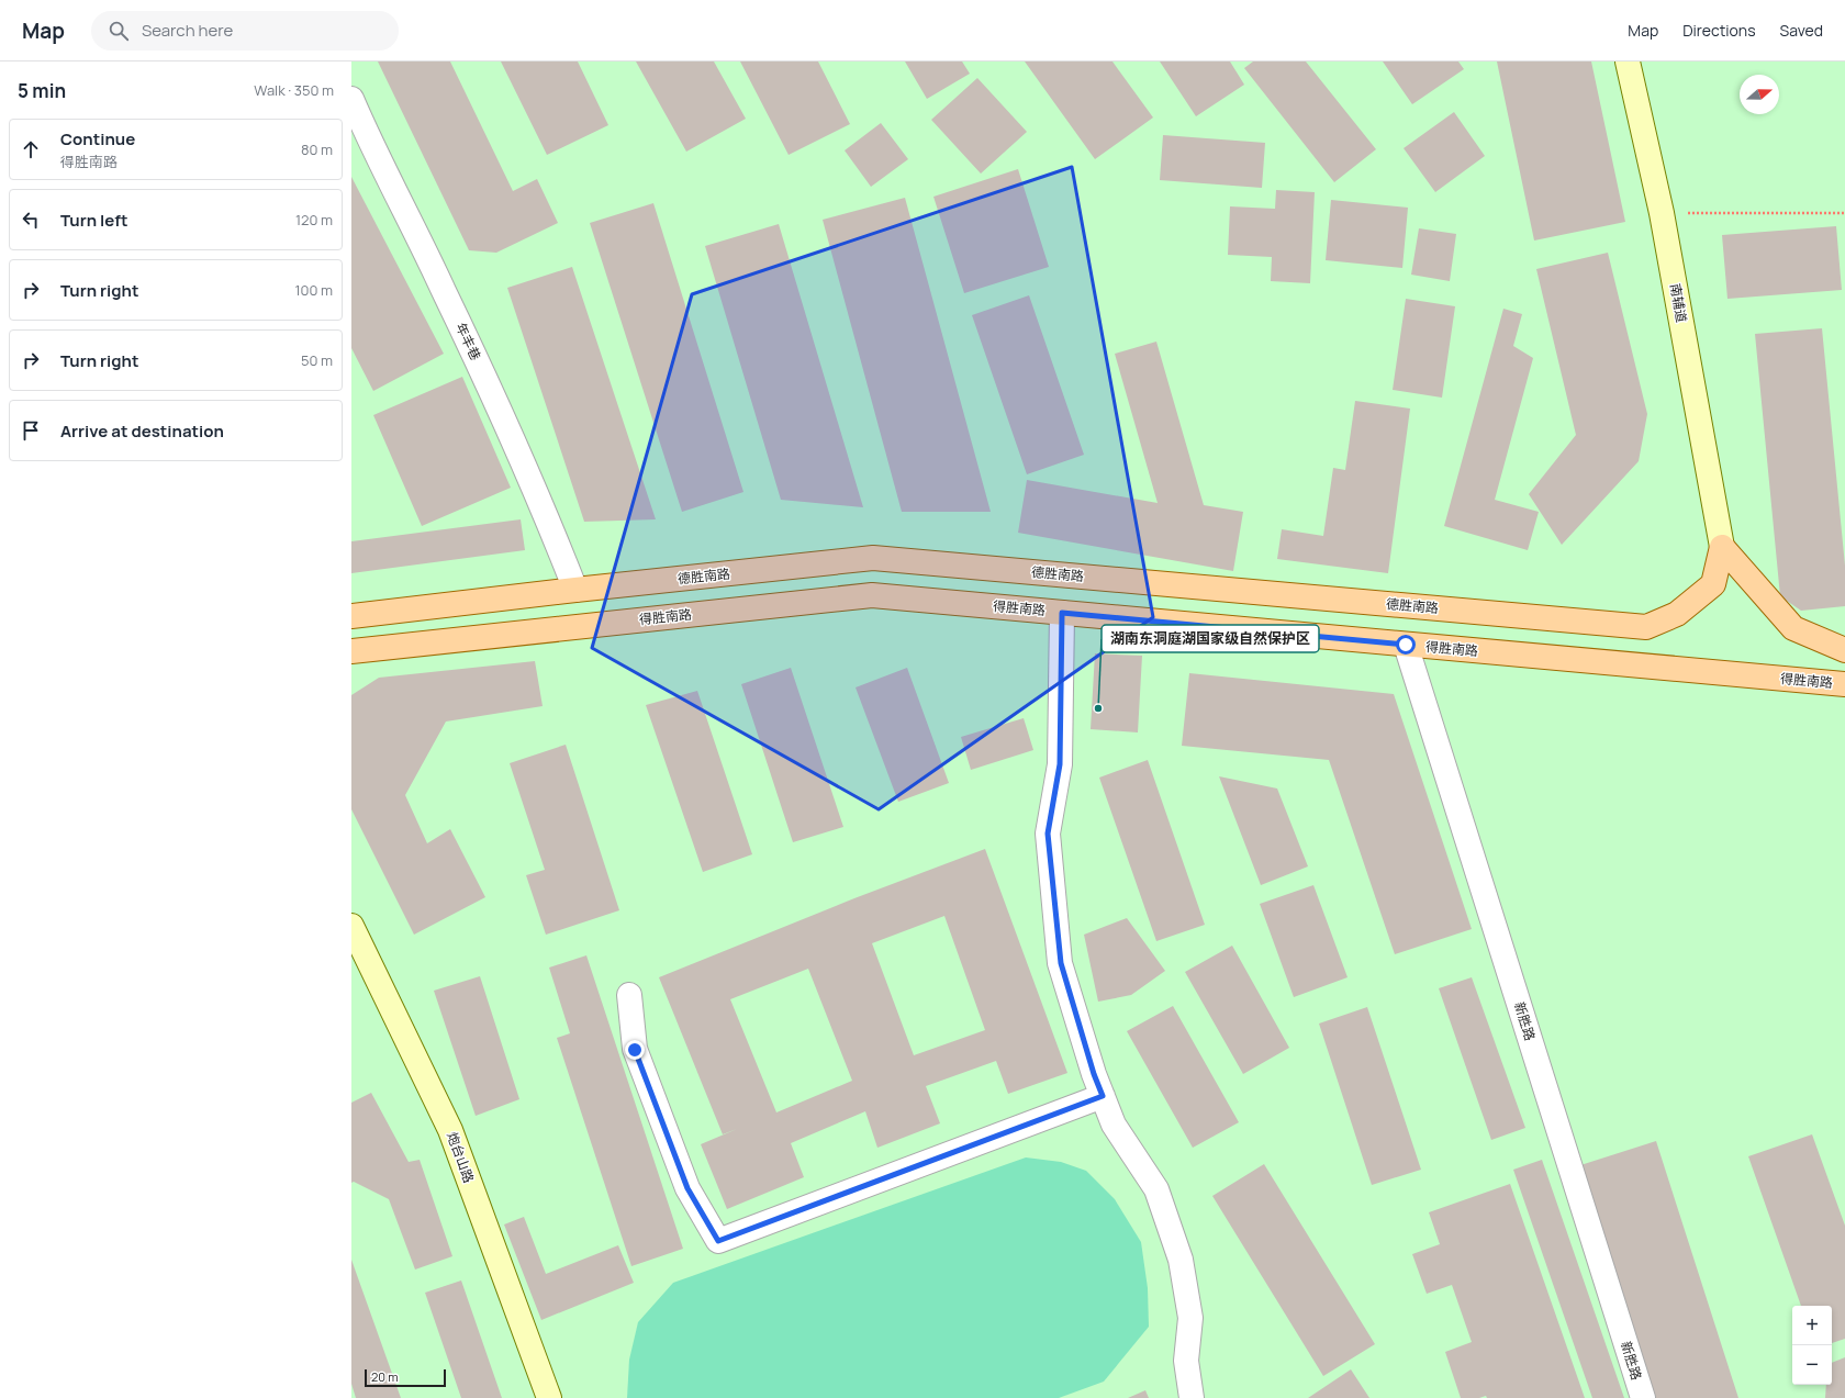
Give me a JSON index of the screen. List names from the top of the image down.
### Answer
{
  "streets": {
    "main road": ["德胜南路", "得胜南路"],
    "street": [
      "南辅道",
      "年丰巷",
      "新胜路",
      "炮台山路"
    ]
  },
  "crossings": [
    ["南辅道", "德胜南路"],
    ["年丰巷", "德胜南路"],
    ["得胜南路", "新胜路"]
  ],
  "places": ["湖南东洞庭湖国家级自然保护区"],
  "scale_bar": "20 m",
  "north": "right",
  "page": {
    "header": "Map",
    "search": "Search here",
    "nav": ["Map", "Directions", "Saved"],
    "heading": ["5 min", "Walk · 350 m"],
    "list": [
      ["Continue", "得胜南路", "80 m"],
      ["Turn left", "120 m"],
      ["Turn right", "100 m"],
      ["Turn right", "50 m"],
      "Arrive at destination"
    ],
    "map_buttons": ["+", "−"],
    "scale": "20 m"
  }
}
